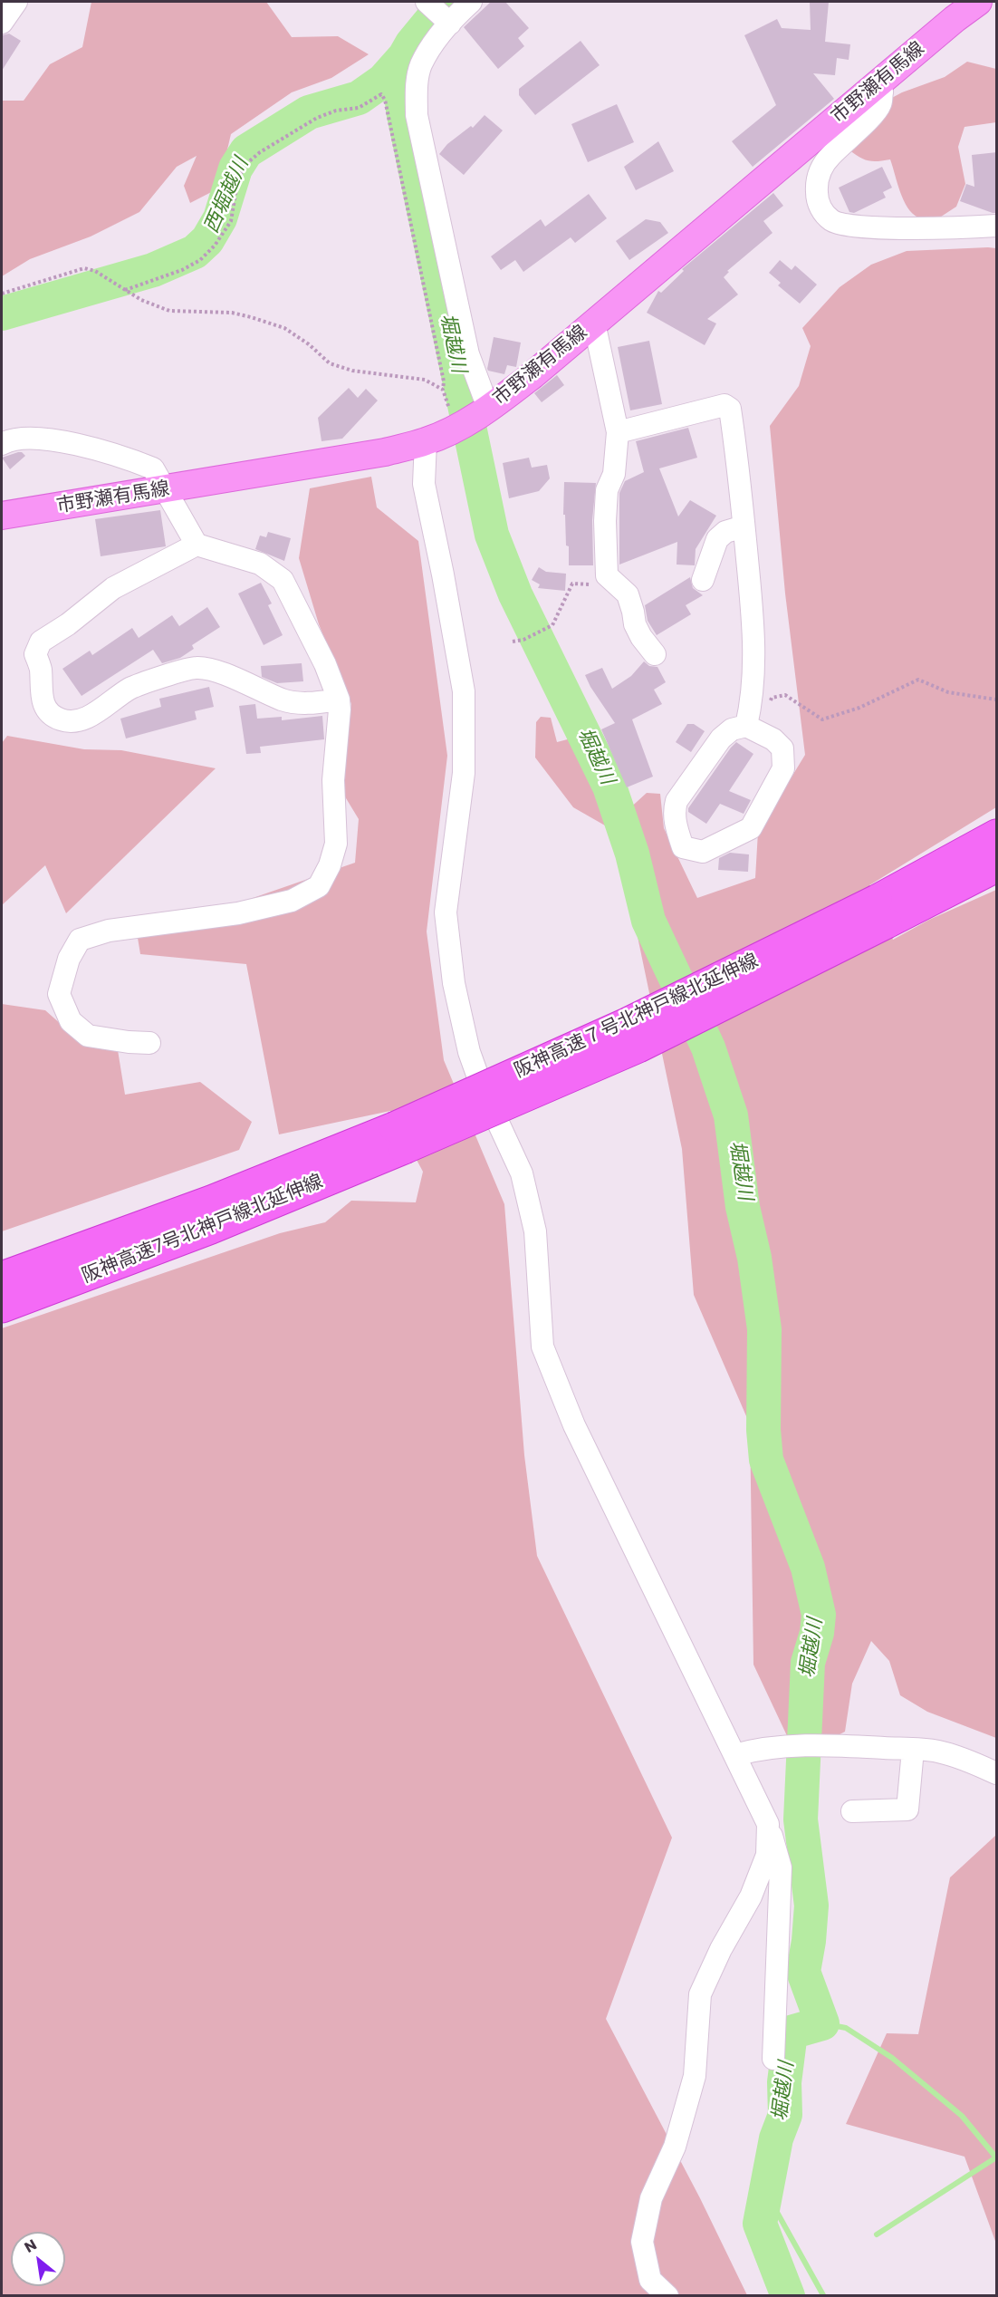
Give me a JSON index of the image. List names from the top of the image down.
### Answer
{
  "streets": {
    "highway": ["阪神高速７号北神戸線北延伸線", "阪神高速7号北神戸線北延伸線"],
    "main road": ["市野瀬有馬線"]
  },
  "crossings": [
    ["阪神高速７号北神戸線北延伸線", "阪神高速7号北神戸線北延伸線"]
  ],
  "water": ["西堀越川", "堀越川"],
  "north": "top left"
}
